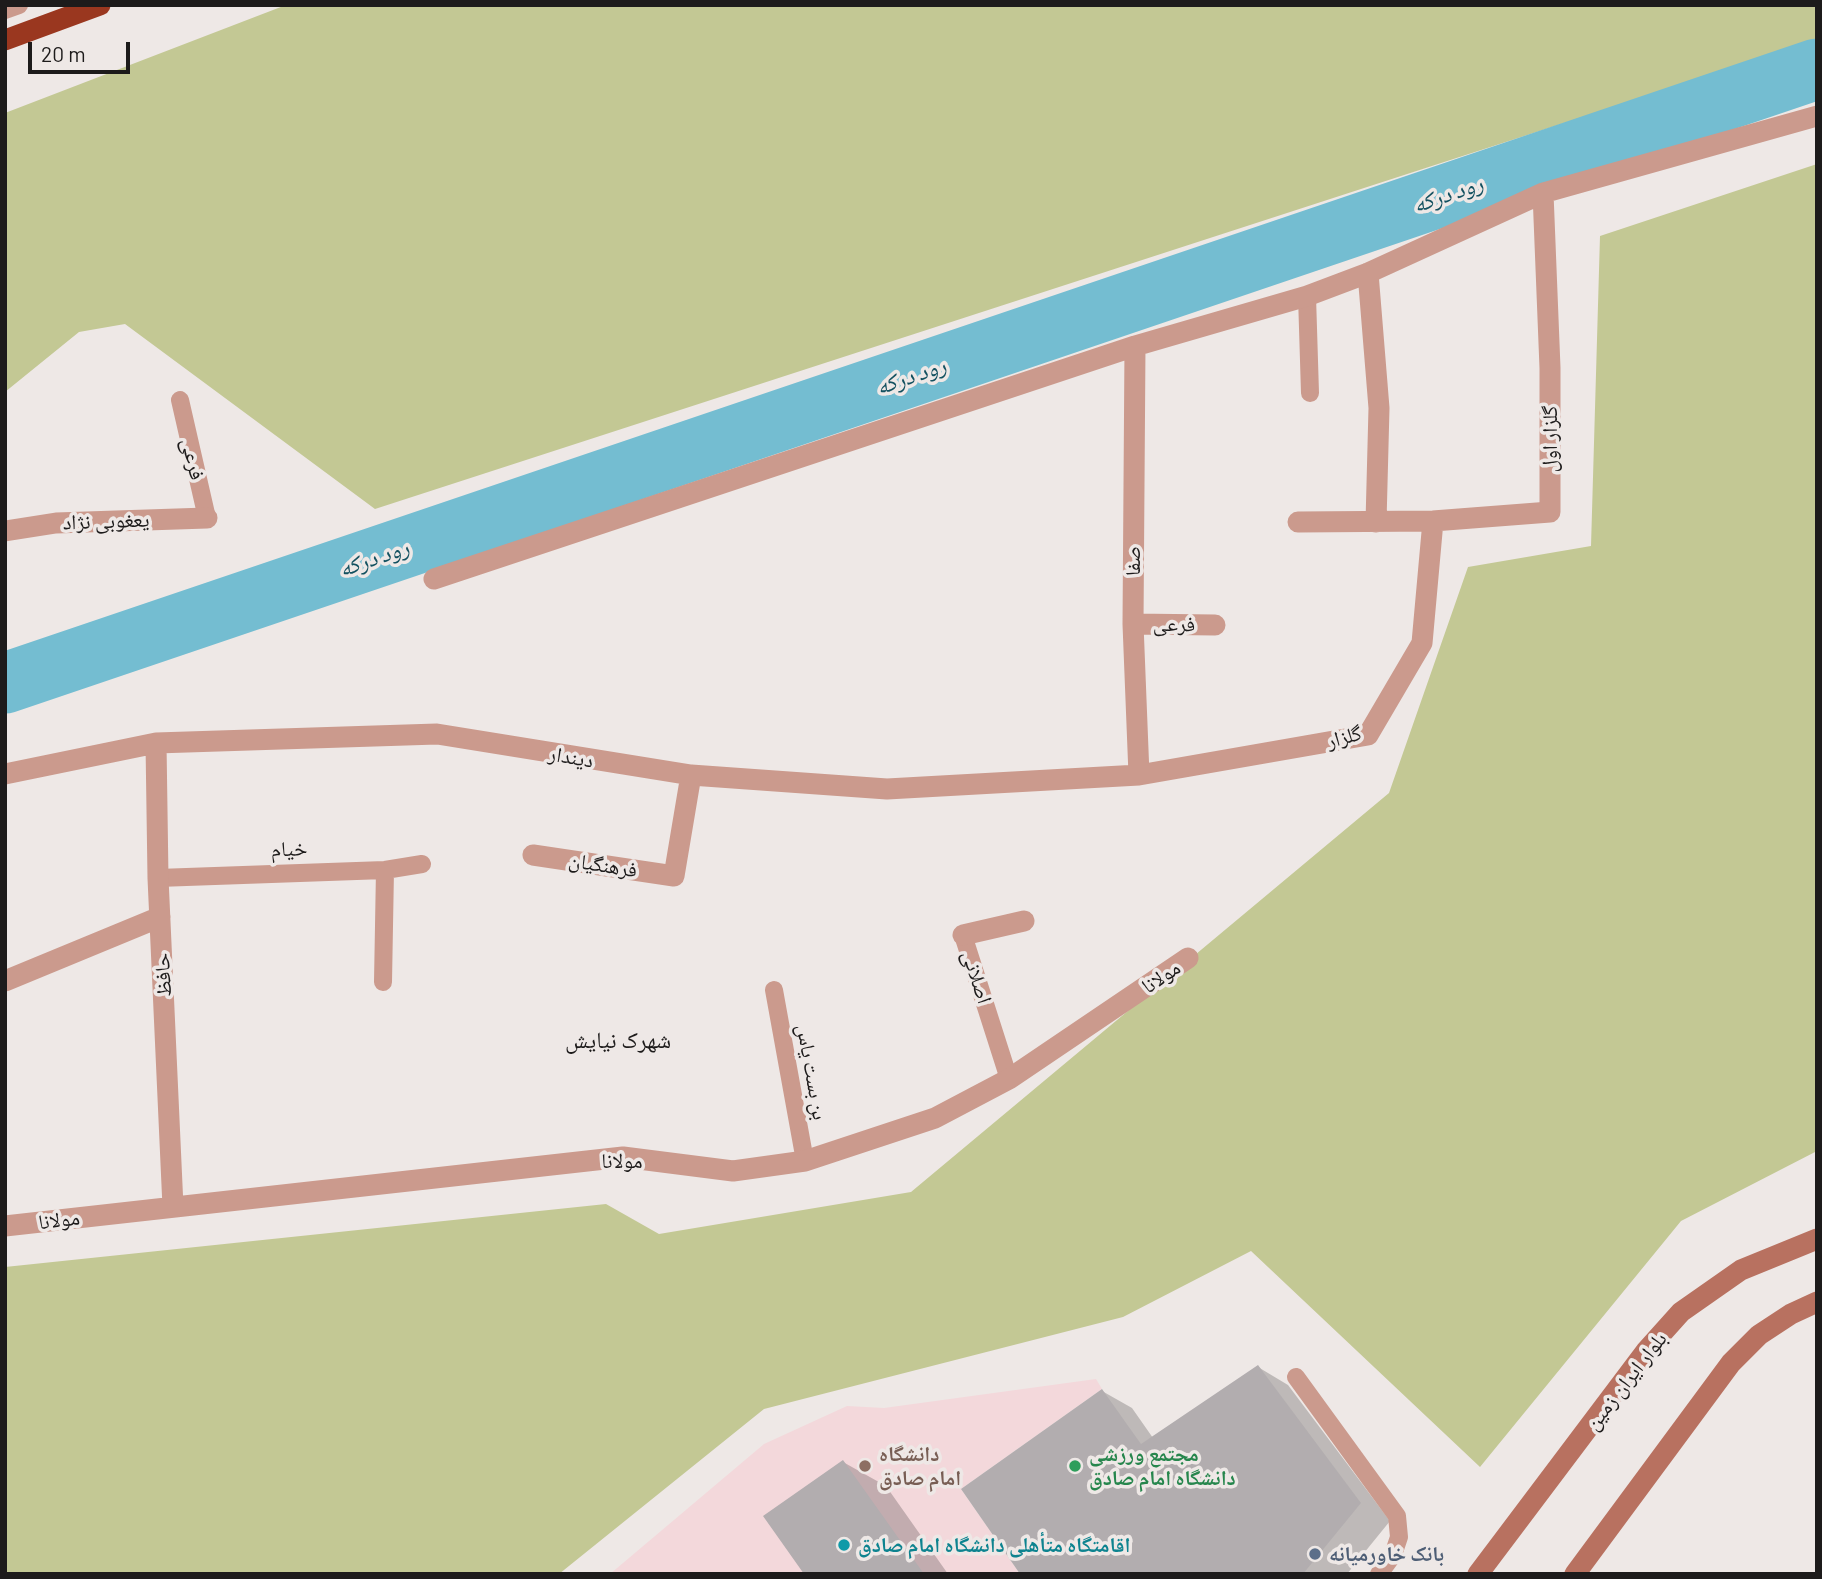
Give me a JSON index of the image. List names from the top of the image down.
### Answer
{
  "streets": {
    "main road": ["بلوار ایران زمین"],
    "street": [
      "گلزار اول",
      "فرعی",
      "یعغوبی نژاد",
      "صفا",
      "گلزار",
      "دیندار",
      "فرهنگیان",
      "حافظ",
      "اصلانی",
      "مولانا"
    ],
    "lane": ["خیام", "بن بست یاس"]
  },
  "crossings": [
    ["گلزار اول", "گلزار"],
    ["فرعی", "یعغوبی نژاد"],
    ["فرعی", "صفا"],
    ["صفا", "گلزار"],
    ["صفا", "دیندار"],
    ["گلزار", "دیندار"],
    ["دیندار", "فرهنگیان"],
    ["دیندار", "حافظ"],
    ["خیام", "حافظ"],
    ["حافظ", "مولانا"],
    ["اصلانی", "مولانا"],
    ["مولانا", "بن بست یاس"]
  ],
  "districts": ["شهرک نیایش"],
  "water": ["رود درکه"],
  "places": [
    "دانشگاه امام صادق",
    "مجتمع ورزشی دانشگاه امام صادق",
    "اقامتگاه متأهلی دانشگاه امام صادق",
    "بانک خاورمیانه"
  ],
  "scale_bar": "20 m"
}
